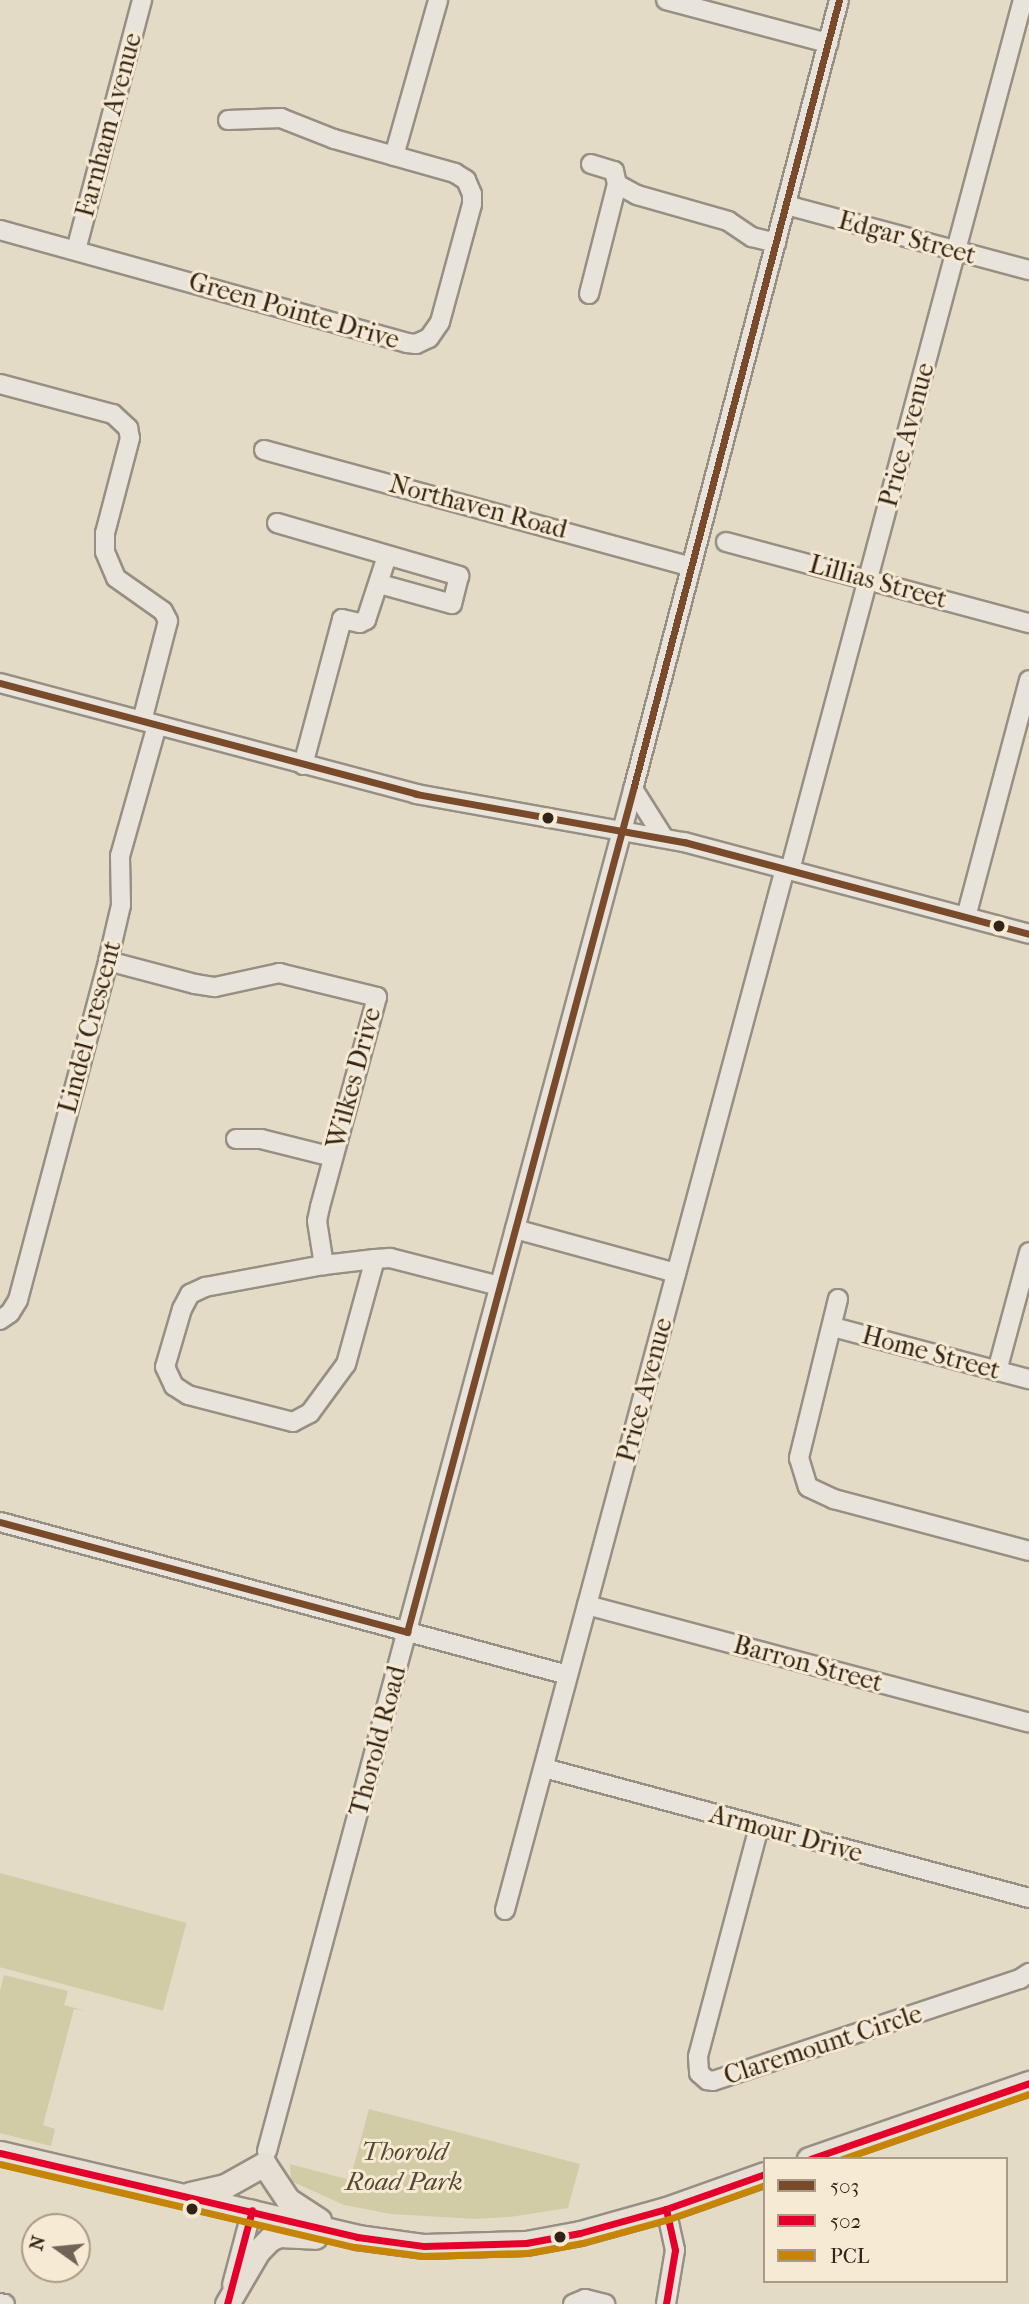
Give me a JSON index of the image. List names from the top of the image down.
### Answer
{
  "streets": {
    "main road": ["Thorold Road"],
    "street": [
      "Farnham Avenue",
      "Edgar Street",
      "Green Pointe Drive",
      "Price Avenue",
      "Northaven Road",
      "Lillias Street",
      "Lindel Crescent",
      "Wilkes Drive",
      "Home Street",
      "Barron Street",
      "Armour Drive",
      "Claremount Circle"
    ]
  },
  "crossings": [
    ["Farnham Avenue", "Green Pointe Drive"],
    ["Edgar Street", "Price Avenue"],
    ["Edgar Street", "Thorold Road"],
    ["Price Avenue", "Lillias Street"],
    ["Price Avenue", "Barron Street"],
    ["Price Avenue", "Armour Drive"],
    ["Northaven Road", "Thorold Road"],
    ["Lindel Crescent", "Wilkes Drive"],
    ["Armour Drive", "Claremount Circle"]
  ],
  "parks": ["Thorold Road Park"],
  "lines": ["transit line 503", "transit line 502", "transit line PCL"],
  "legend": ["503", "502", "PCL"],
  "north": "left"
}
